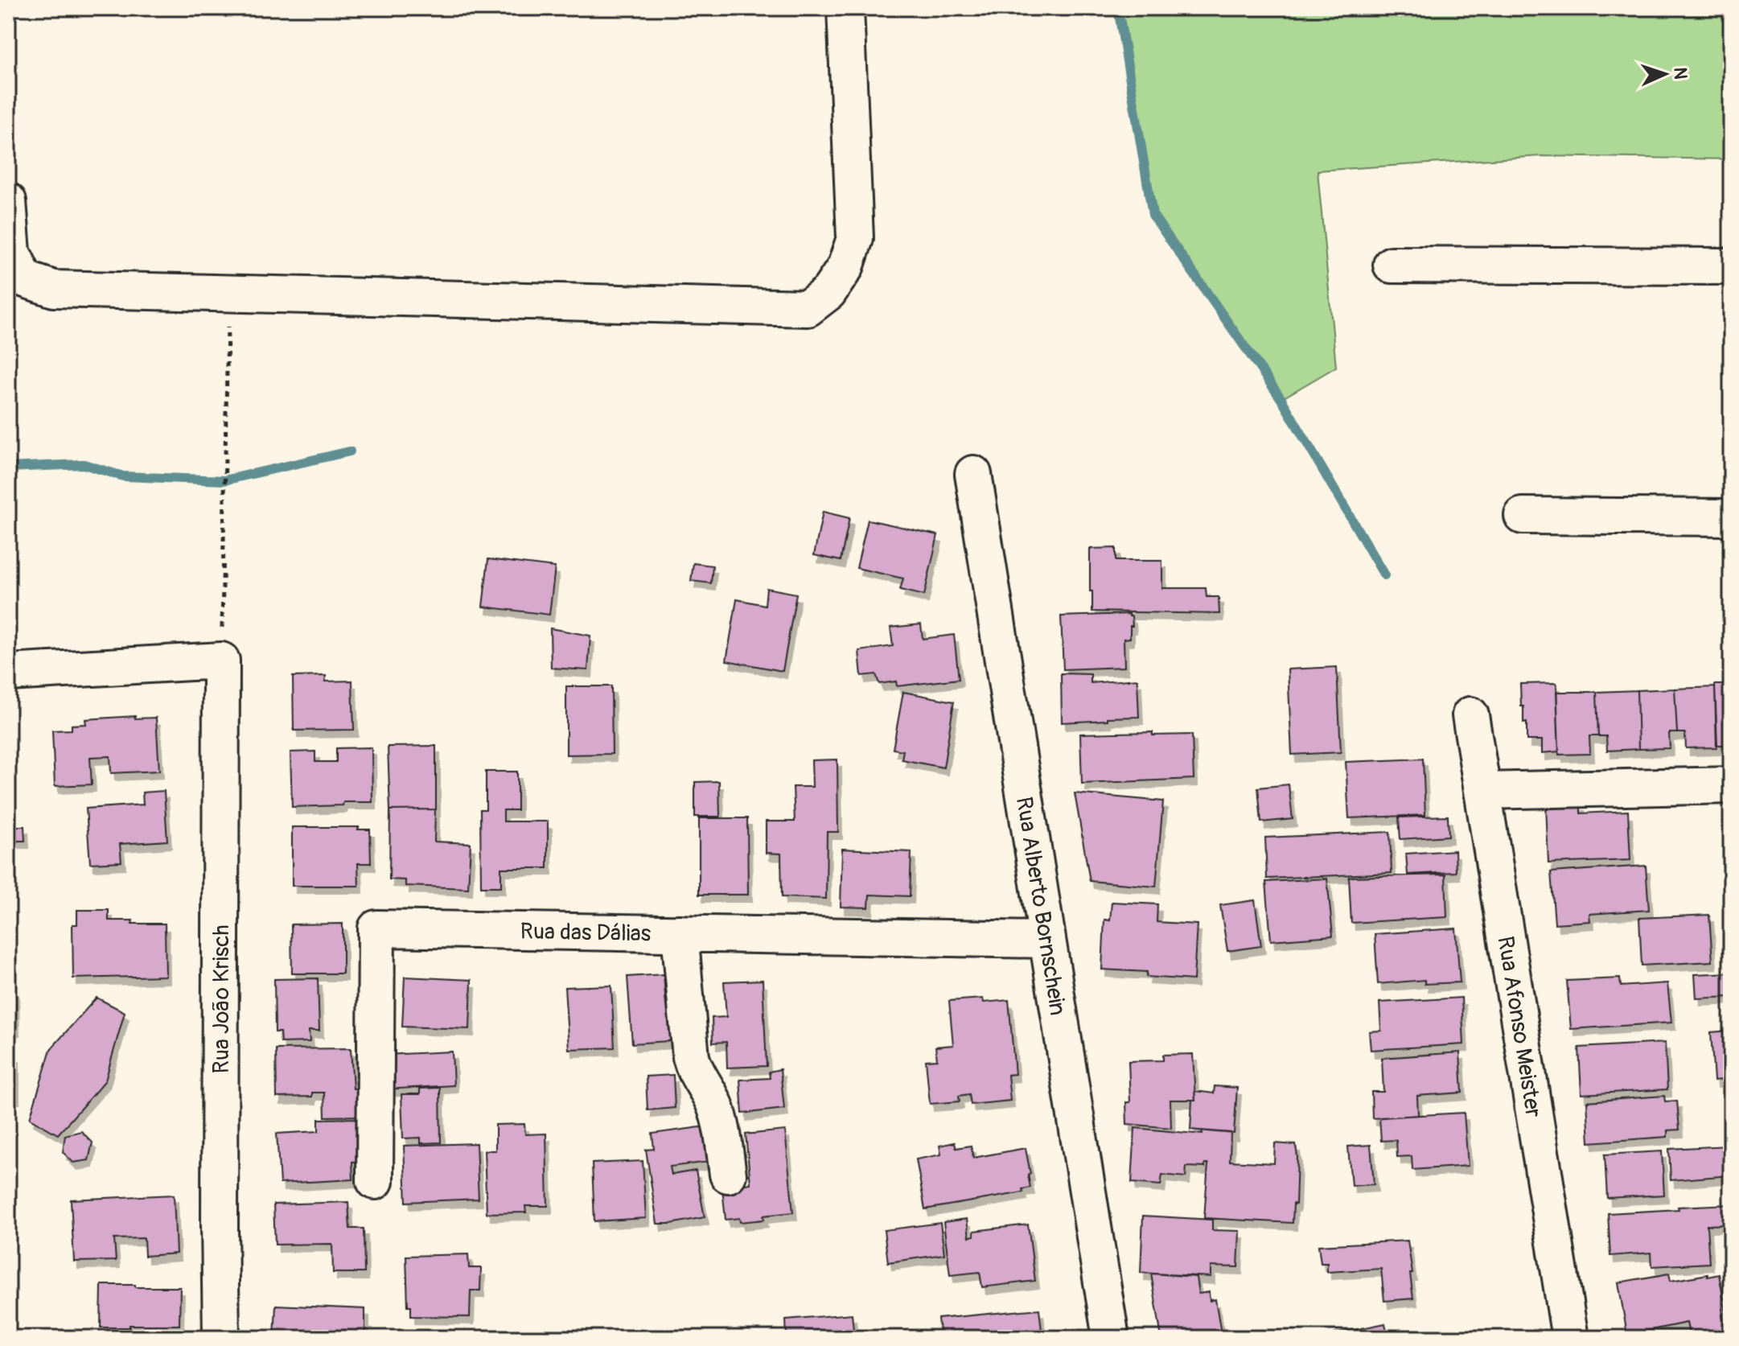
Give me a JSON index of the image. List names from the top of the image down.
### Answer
{
  "streets": {
    "street": [
      "Rua Alberto Bornschein",
      "Rua das Dálias",
      "Rua João Krisch",
      "Rua Afonso Meister"
    ]
  },
  "crossings": [
    ["Rua Alberto Bornschein", "Rua das Dálias"]
  ],
  "north": "right"
}
